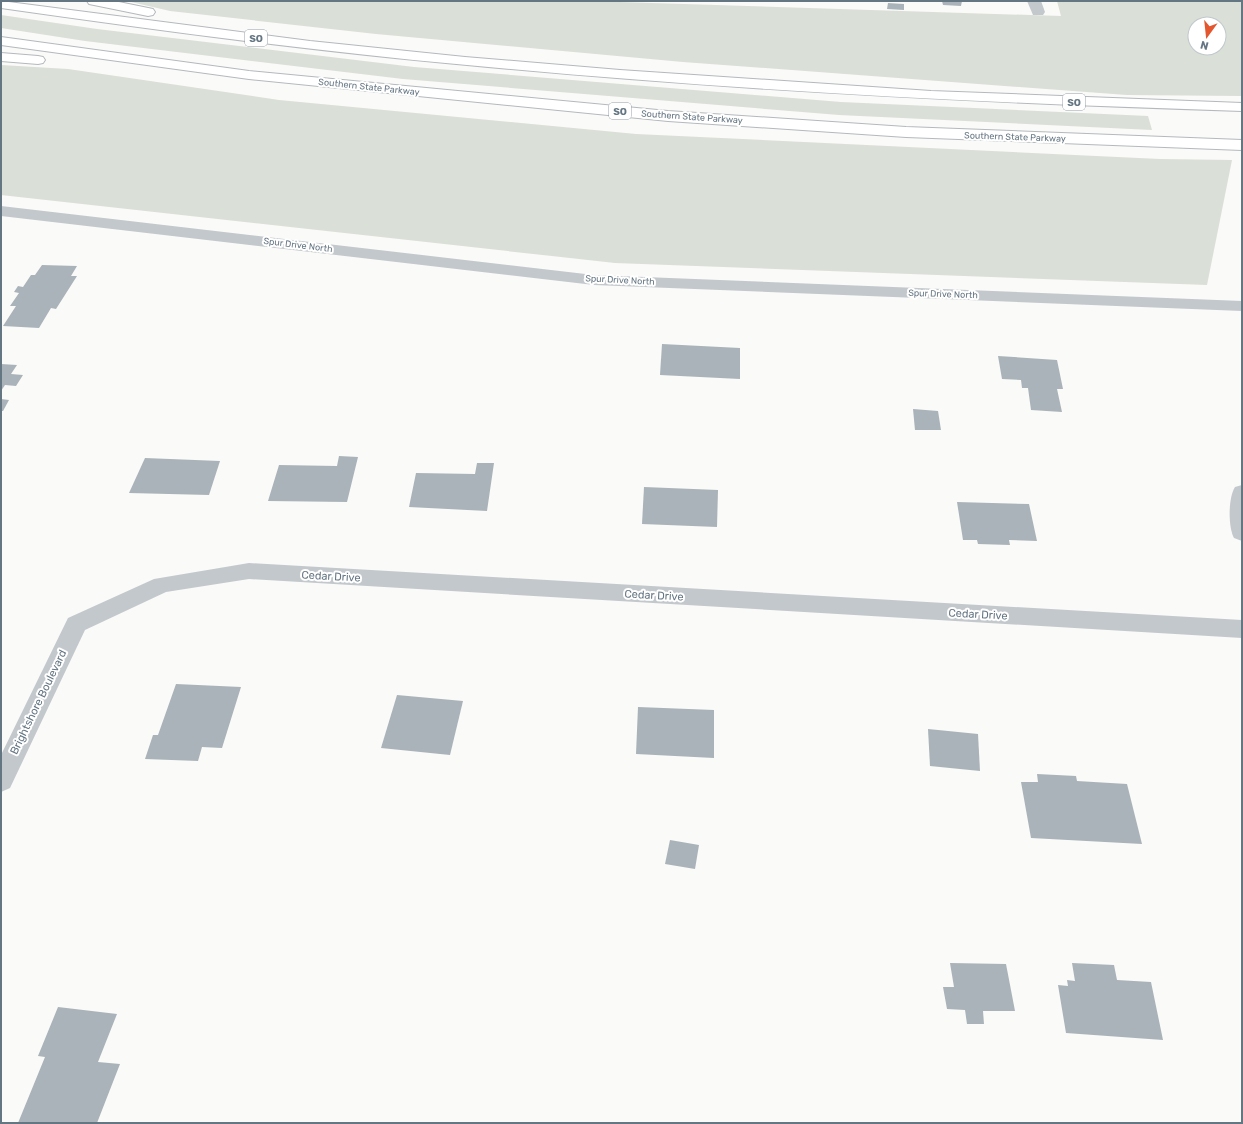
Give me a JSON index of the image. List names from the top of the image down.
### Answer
{
  "streets": {
    "highway": ["SO", "Southern State Parkway"],
    "street": ["Spur Drive North", "Cedar Drive", "Brightshore Boulevard"]
  },
  "crossings": [
    ["Cedar Drive", "Brightshore Boulevard"]
  ],
  "north": "bottom"
}
